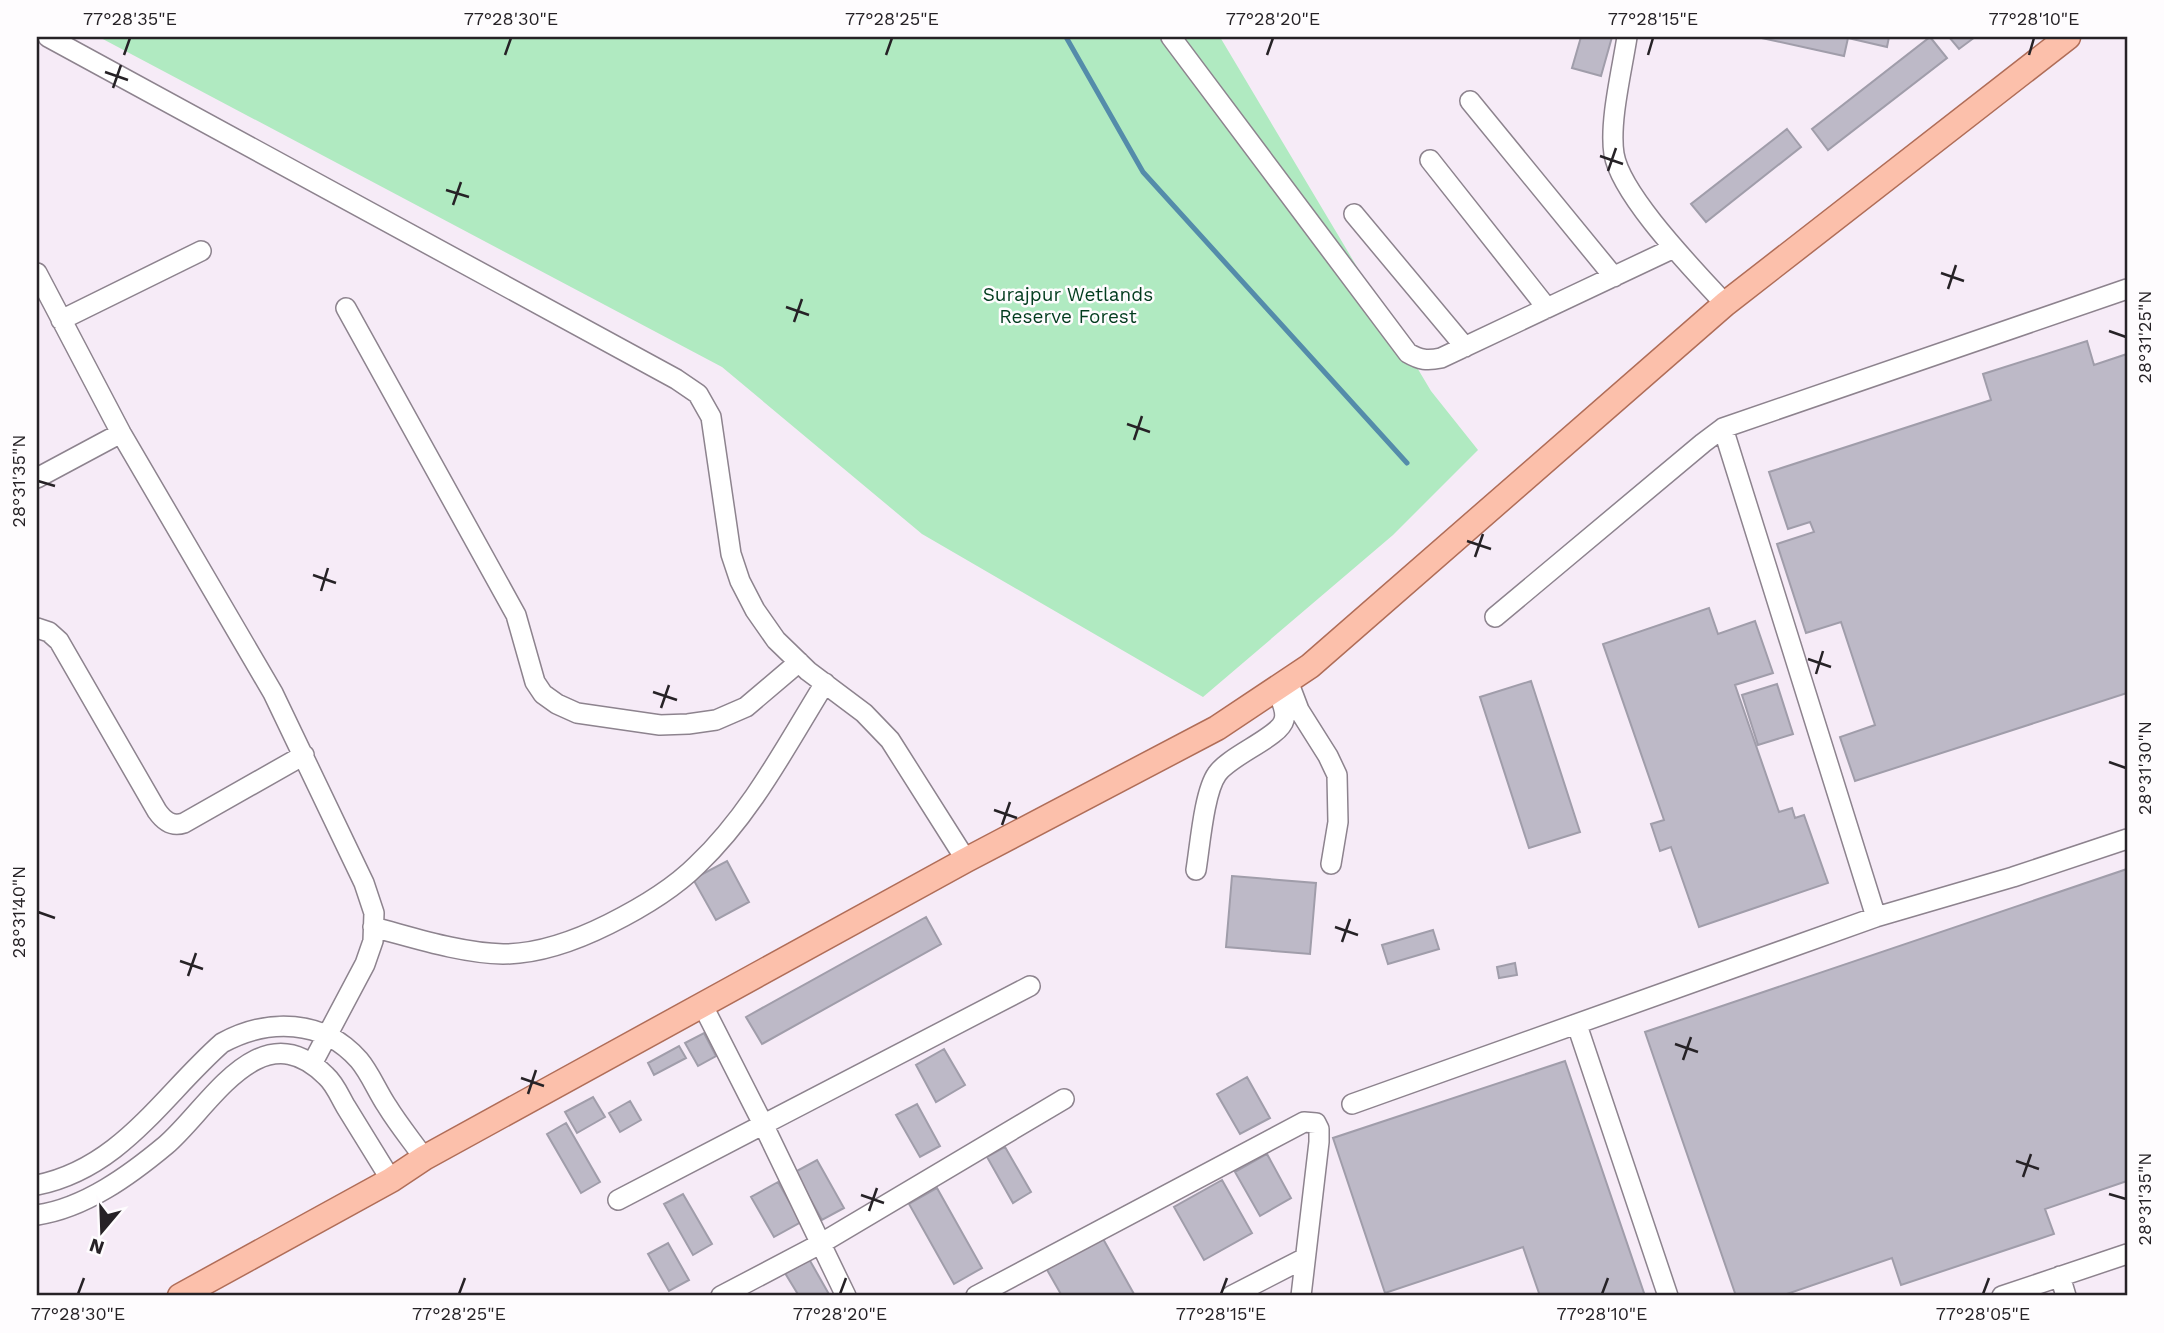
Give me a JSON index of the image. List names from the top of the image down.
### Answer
{
  "parks": ["Surajpur Wetlands Reserve Forest"],
  "north": "bottom",
  "coordinates": [
    "77°28'35\"E",
    "77°28'30\"E",
    "77°28'25\"E",
    "77°28'20\"E",
    "77°28'15\"E",
    "77°28'10\"E",
    "28°31'25\"N",
    "28°31'35\"N",
    "28°31'30\"N",
    "28°31'40\"N",
    "77°28'05\"E"
  ]
}
